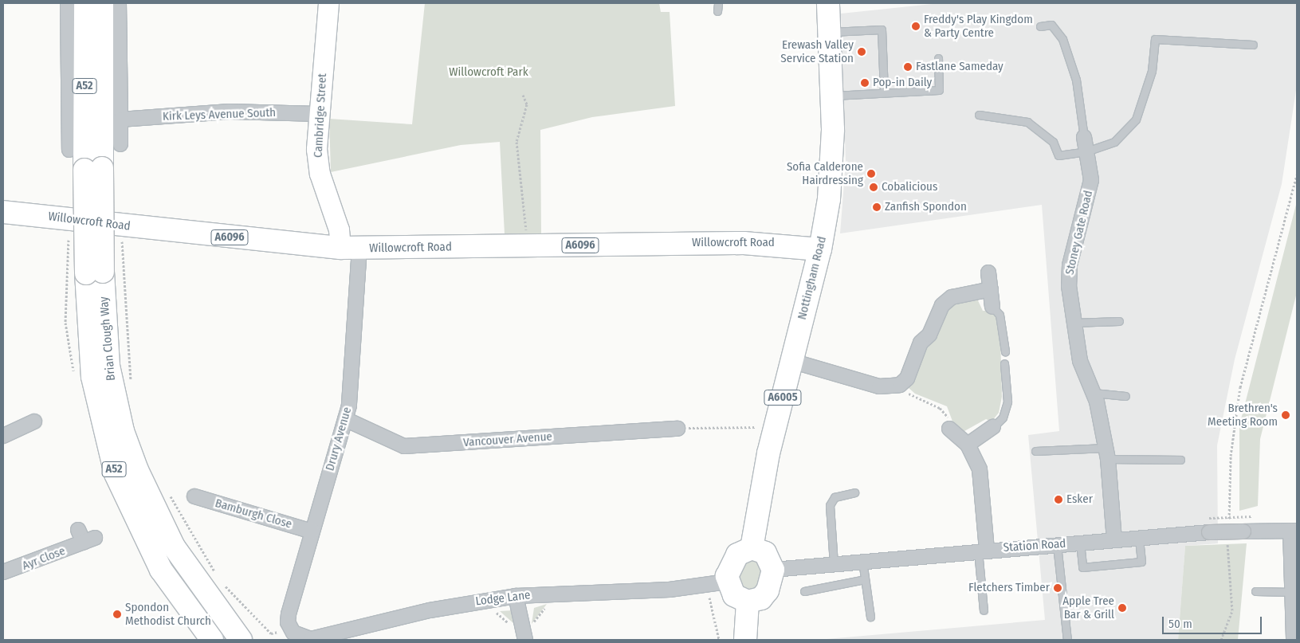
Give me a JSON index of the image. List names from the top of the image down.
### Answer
{
  "streets": {
    "main road": [
      "A52",
      "Willowcroft Road",
      "A6096",
      "Nottingham Road",
      "Brian Clough Way",
      "A6005"
    ],
    "street": [
      "Kirk Leys Avenue South",
      "Cambridge Street",
      "Stoney Gate Road",
      "Drury Avenue",
      "Vancouver Avenue",
      "Bamburgh Close",
      "Station Road",
      "Ayr Close",
      "Lodge Lane"
    ]
  },
  "crossings": [
    ["Kirk Leys Avenue South", "Cambridge Street"],
    ["Cambridge Street", "Willowcroft Road"],
    ["Cambridge Street", "Drury Avenue"],
    ["Willowcroft Road", "Nottingham Road"],
    ["Willowcroft Road", "Drury Avenue"],
    ["Stoney Gate Road", "Station Road"],
    ["Nottingham Road", "Station Road"],
    ["Nottingham Road", "Lodge Lane"],
    ["Drury Avenue", "Vancouver Avenue"],
    ["Drury Avenue", "Bamburgh Close"],
    ["Drury Avenue", "Lodge Lane"],
    ["Station Road", "Lodge Lane"]
  ],
  "parks": ["Willowcroft Park"],
  "places": [
    "Freddy's Play Kingdom & Party Centre",
    "Erewash Valley Service Station",
    "Fastlane Sameday",
    "Pop-in Daily",
    "Sofia Calderone Hairdressing",
    "Cobalicious",
    "Zanfish Spondon",
    "Brethren's Meeting Room",
    "Esker",
    "Fletchers Timber",
    "Apple Tree Bar & Grill",
    "Spondon Methodist Church"
  ],
  "scale_bar": "50 m"
}
